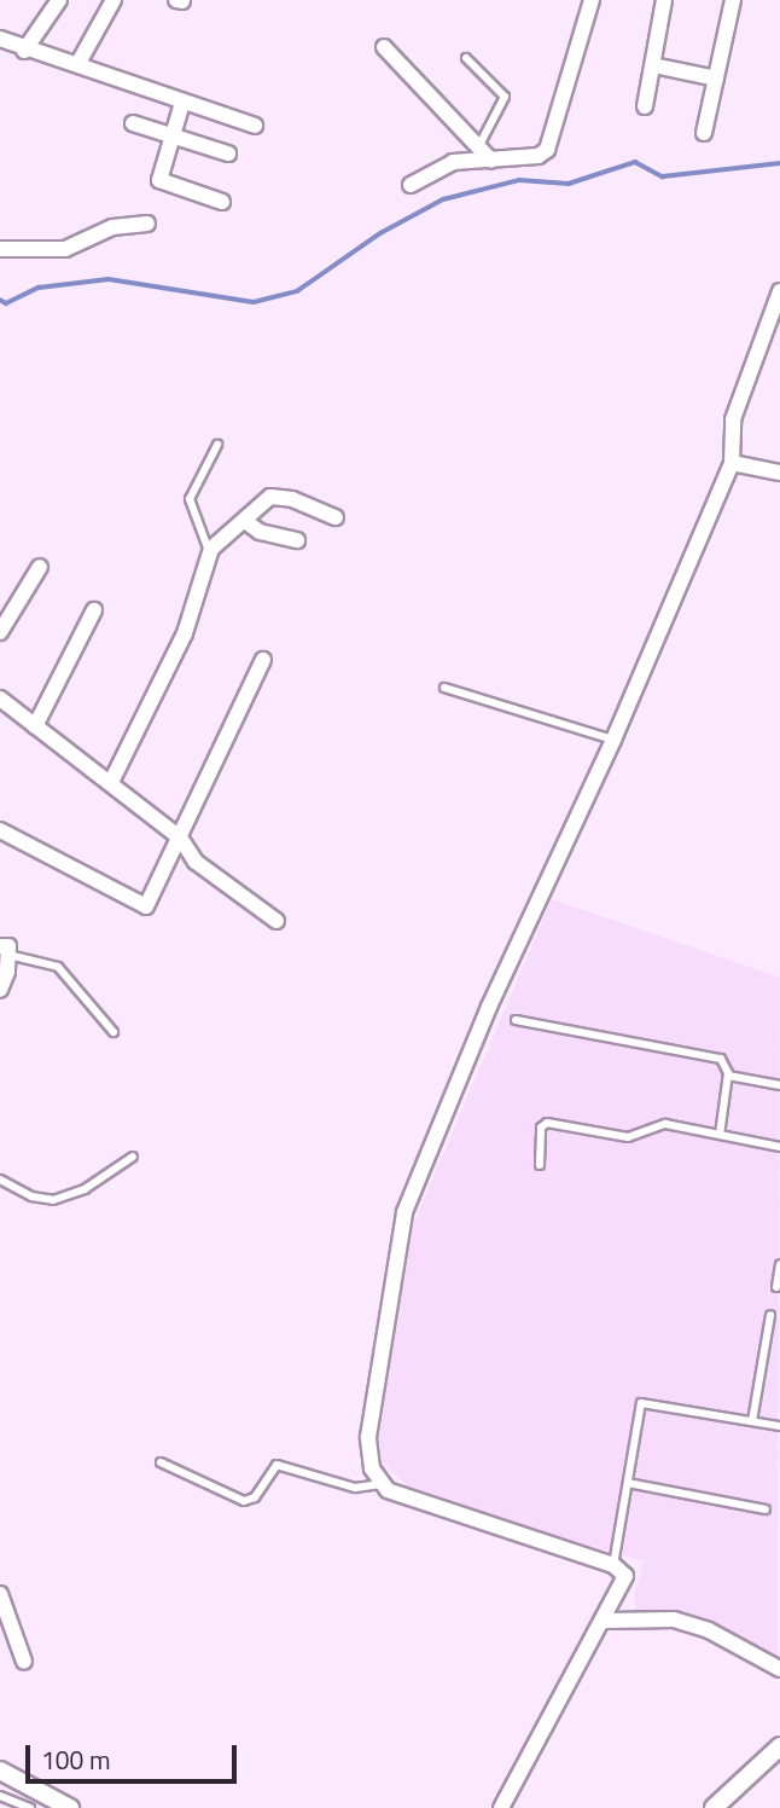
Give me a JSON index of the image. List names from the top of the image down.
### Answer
{
  "scale_bar": "100 m"
}
